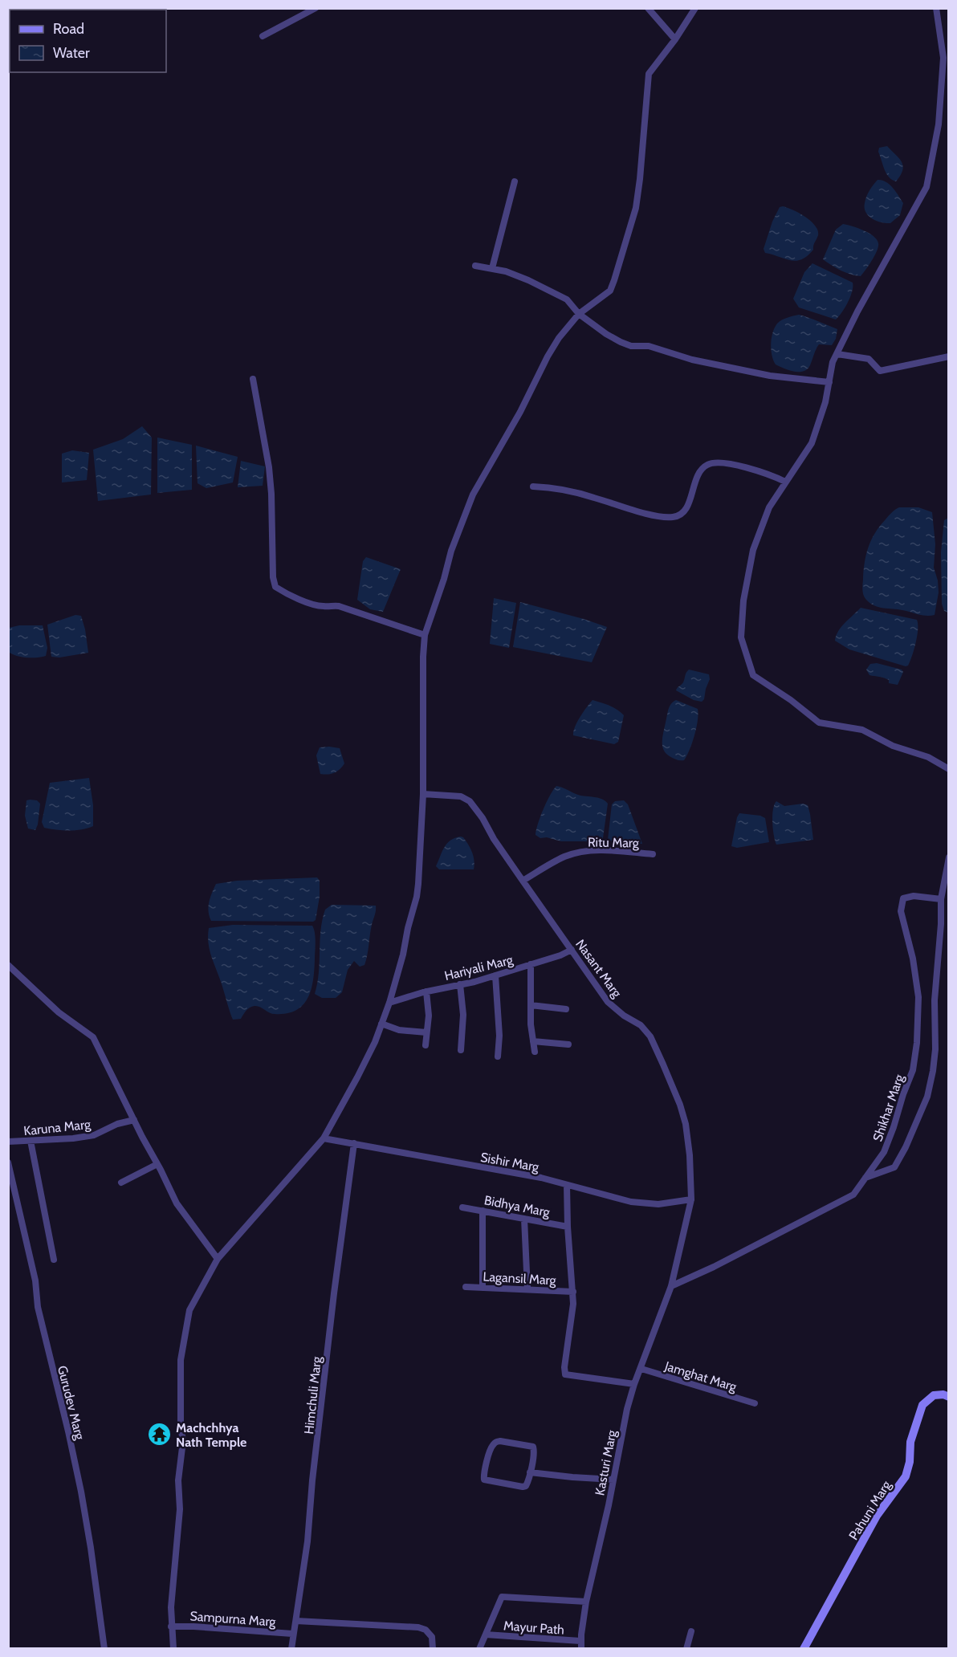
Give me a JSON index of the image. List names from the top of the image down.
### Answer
{
  "streets": {
    "street": [
      "Ritu Marg",
      "Hariyali Marg",
      "Nasant Marg",
      "Shikhar Marg",
      "Karuna Marg",
      "Sishir Marg",
      "Bidhya Marg",
      "Lagansil Marg",
      "Jamghat Marg",
      "Himchuli Marg",
      "Gurudev Marg",
      "Kasturi Marg",
      "Pahuni Marg",
      "Sampurna Marg",
      "Mayur Path"
    ]
  },
  "crossings": [
    ["Ritu Marg", "Nasant Marg"],
    ["Hariyali Marg", "Nasant Marg"],
    ["Nasant Marg", "Shikhar Marg"],
    ["Nasant Marg", "Sishir Marg"],
    ["Nasant Marg", "Kasturi Marg"],
    ["Shikhar Marg", "Kasturi Marg"],
    ["Sishir Marg", "Himchuli Marg"],
    ["Jamghat Marg", "Kasturi Marg"],
    ["Himchuli Marg", "Sampurna Marg"],
    ["Kasturi Marg", "Mayur Path"]
  ],
  "places": {
    "temple": ["Machchhya Nath Temple"]
  },
  "legend": ["Road", "Water"]
}
